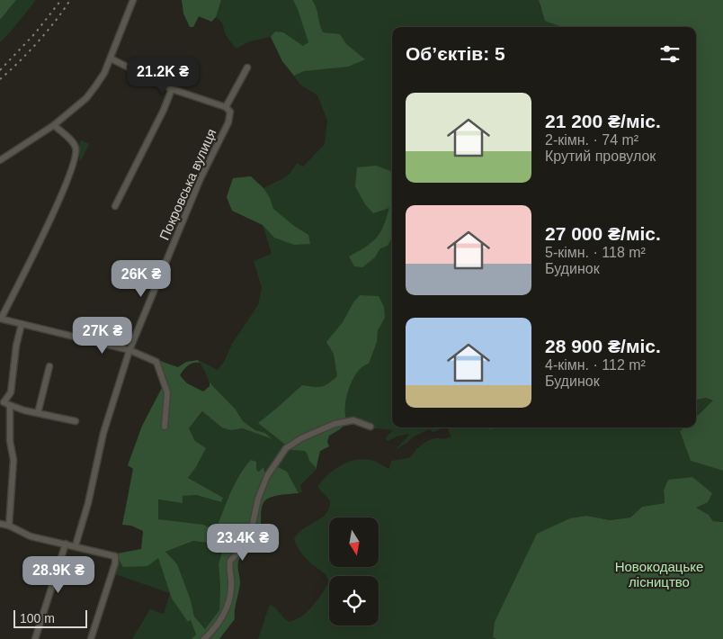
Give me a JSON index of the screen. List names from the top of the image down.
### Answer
{
  "streets": {
    "street": ["Покровська вулиця"]
  },
  "parks": ["Новокодацьке лісництво"],
  "scale_bar": "100 m",
  "north": "bottom",
  "page": {
    "heading": "Об’єктів: 5",
    "price": [
      "21.2K ₴",
      "26K ₴",
      "27K ₴",
      "23.4K ₴",
      "28.9K ₴"
    ],
    "list": [
      {
        "name": "21 200 ₴/міс.",
        "note": "2-кімн. · 74 m² · Крутий провулок"
      },
      {
        "name": "27 000 ₴/міс.",
        "note": "5-кімн. · 118 m² · Будинок"
      },
      {
        "name": "28 900 ₴/міс.",
        "note": "4-кімн. · 112 m² · Будинок"
      }
    ],
    "scale": "100 m"
  }
}
